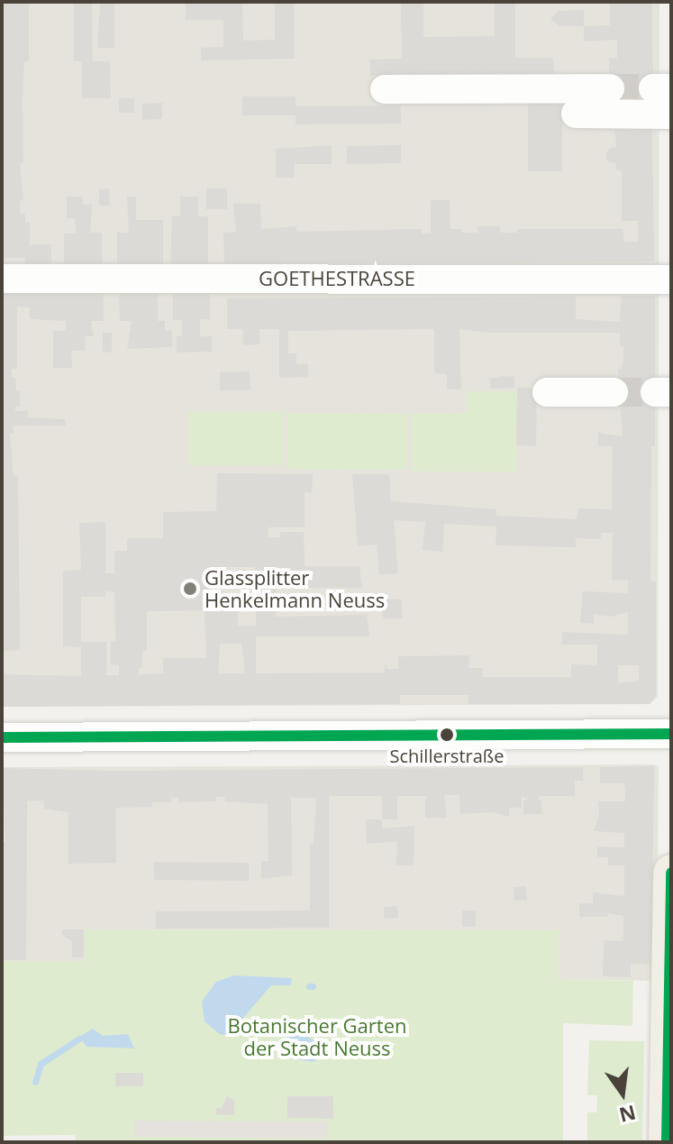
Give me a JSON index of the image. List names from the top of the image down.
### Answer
{
  "streets": {
    "street": ["GOETHESTRASSE"]
  },
  "parks": ["Botanischer Garten der Stadt Neuss"],
  "places": ["Glassplitter Henkelmann Neuss", "Schillerstraße"],
  "north": "bottom"
}
